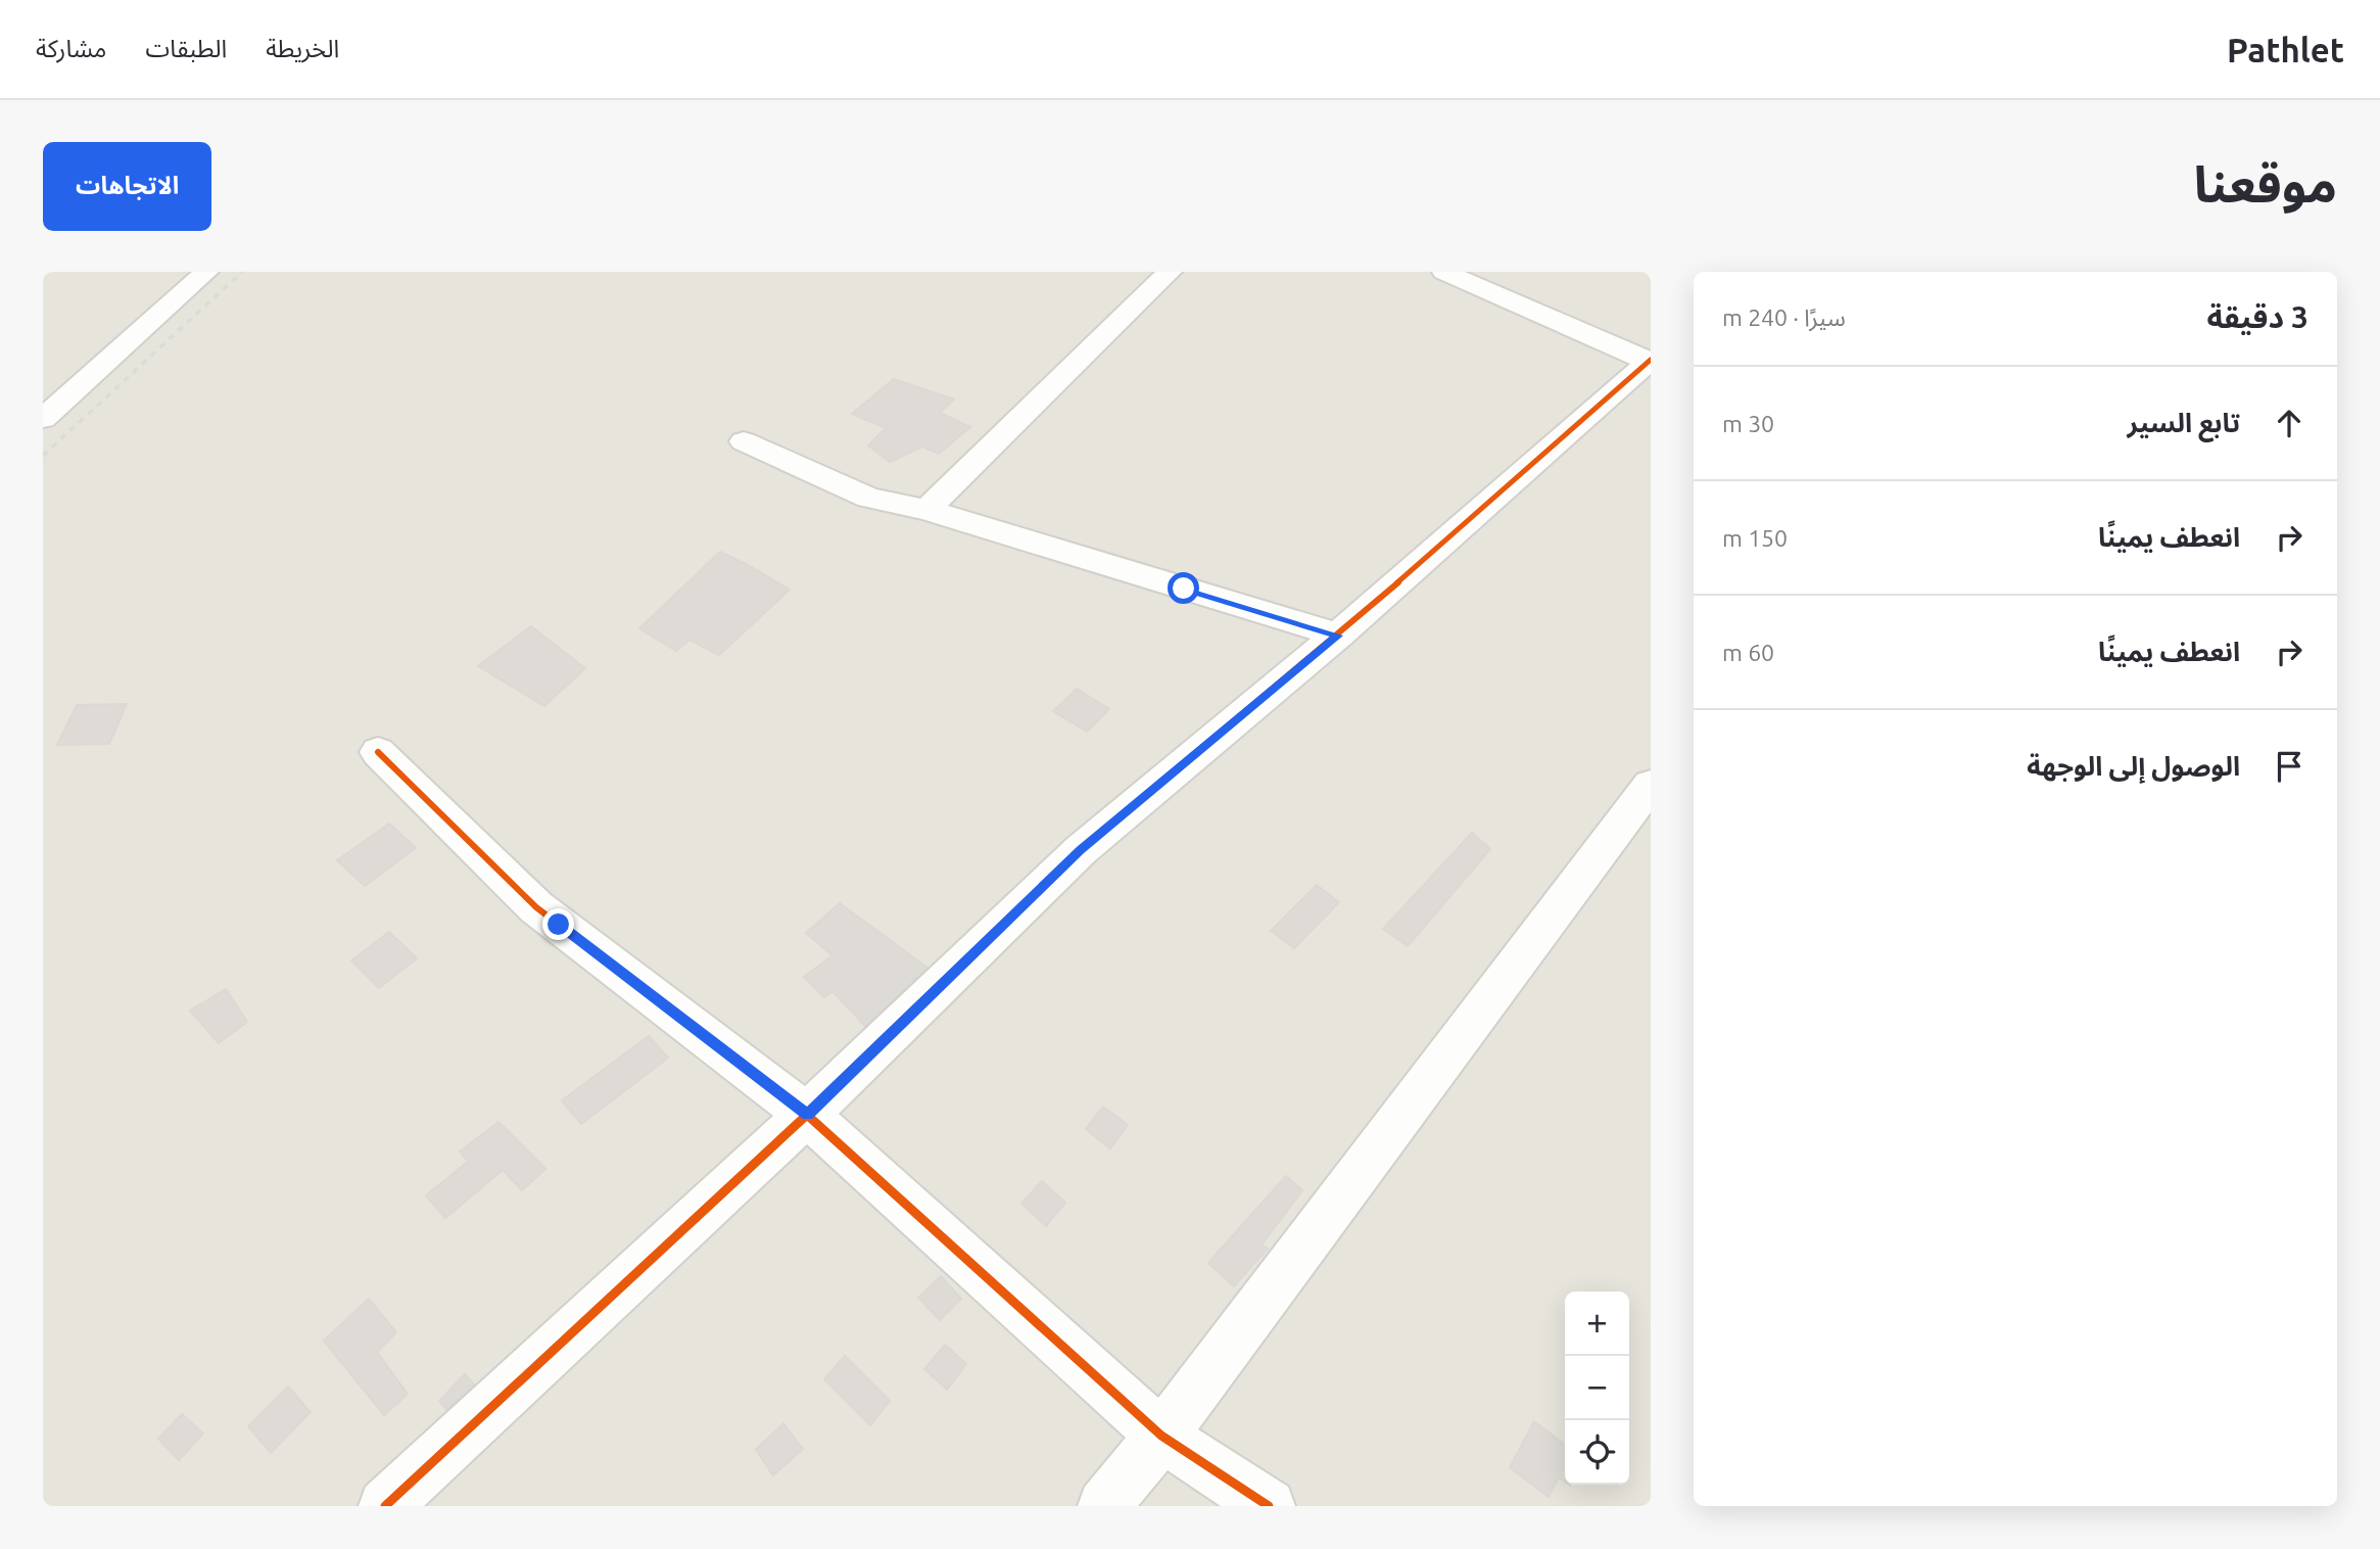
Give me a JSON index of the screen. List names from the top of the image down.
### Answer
{
  "page": {
    "header": "Pathlet",
    "nav": ["الخريطة", "الطبقات", "مشاركة"],
    "title": "موقعنا",
    "buttons": "الاتجاهات",
    "heading": ["3 دقيقة", "سيرًا · 240 m"],
    "list": [
      ["تابع السير", "30 m"],
      ["انعطف يمينًا", "150 m"],
      ["انعطف يمينًا", "60 m"],
      "الوصول إلى الوجهة"
    ],
    "map_buttons": ["+", "−"]
  }
}
